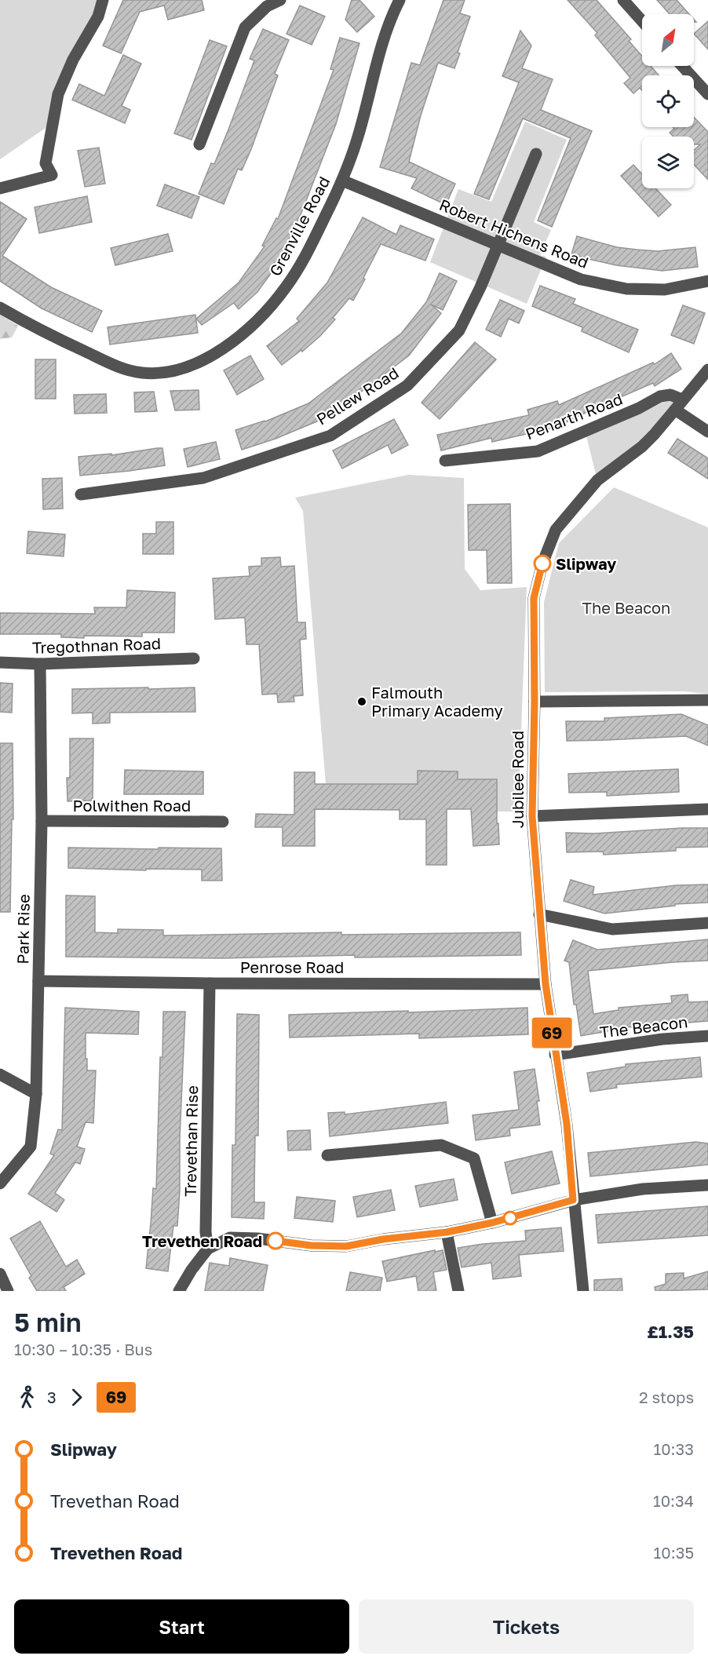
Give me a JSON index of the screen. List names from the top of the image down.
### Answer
{
  "streets": {
    "street": [
      "Grenville Road",
      "Robert Hichens Road",
      "Pellew Road",
      "Penarth Road",
      "Tregothnan Road",
      "Jubilee Road",
      "Polwithen Road",
      "Park Rise",
      "Penrose Road",
      "The Beacon",
      "Trevethan Rise"
    ]
  },
  "crossings": [
    ["Grenville Road", "Robert Hichens Road"],
    ["Robert Hichens Road", "Pellew Road"],
    ["Penarth Road", "Jubilee Road"],
    ["Tregothnan Road", "Park Rise"],
    ["Jubilee Road", "Penrose Road"],
    ["Jubilee Road", "The Beacon"],
    ["Polwithen Road", "Park Rise"],
    ["Park Rise", "Penrose Road"],
    ["Penrose Road", "Trevethan Rise"]
  ],
  "parks": ["The Beacon"],
  "places": ["Slipway", "Falmouth Primary Academy", "Trevethen Road"],
  "lines": ["bus line 69"],
  "north": "top right",
  "page": {
    "on_map": "69",
    "heading": ["5 min", "10:30 – 10:35 · Bus", "£1.35"],
    "legs": ["3", "69", "2 stops"],
    "list": [
      {
        "name": "Slipway",
        "value": "10:33"
      },
      {
        "name": "Trevethan Road",
        "value": "10:34"
      },
      {
        "name": "Trevethen Road",
        "value": "10:35"
      }
    ],
    "buttons": ["Start", "Tickets"]
  }
}
